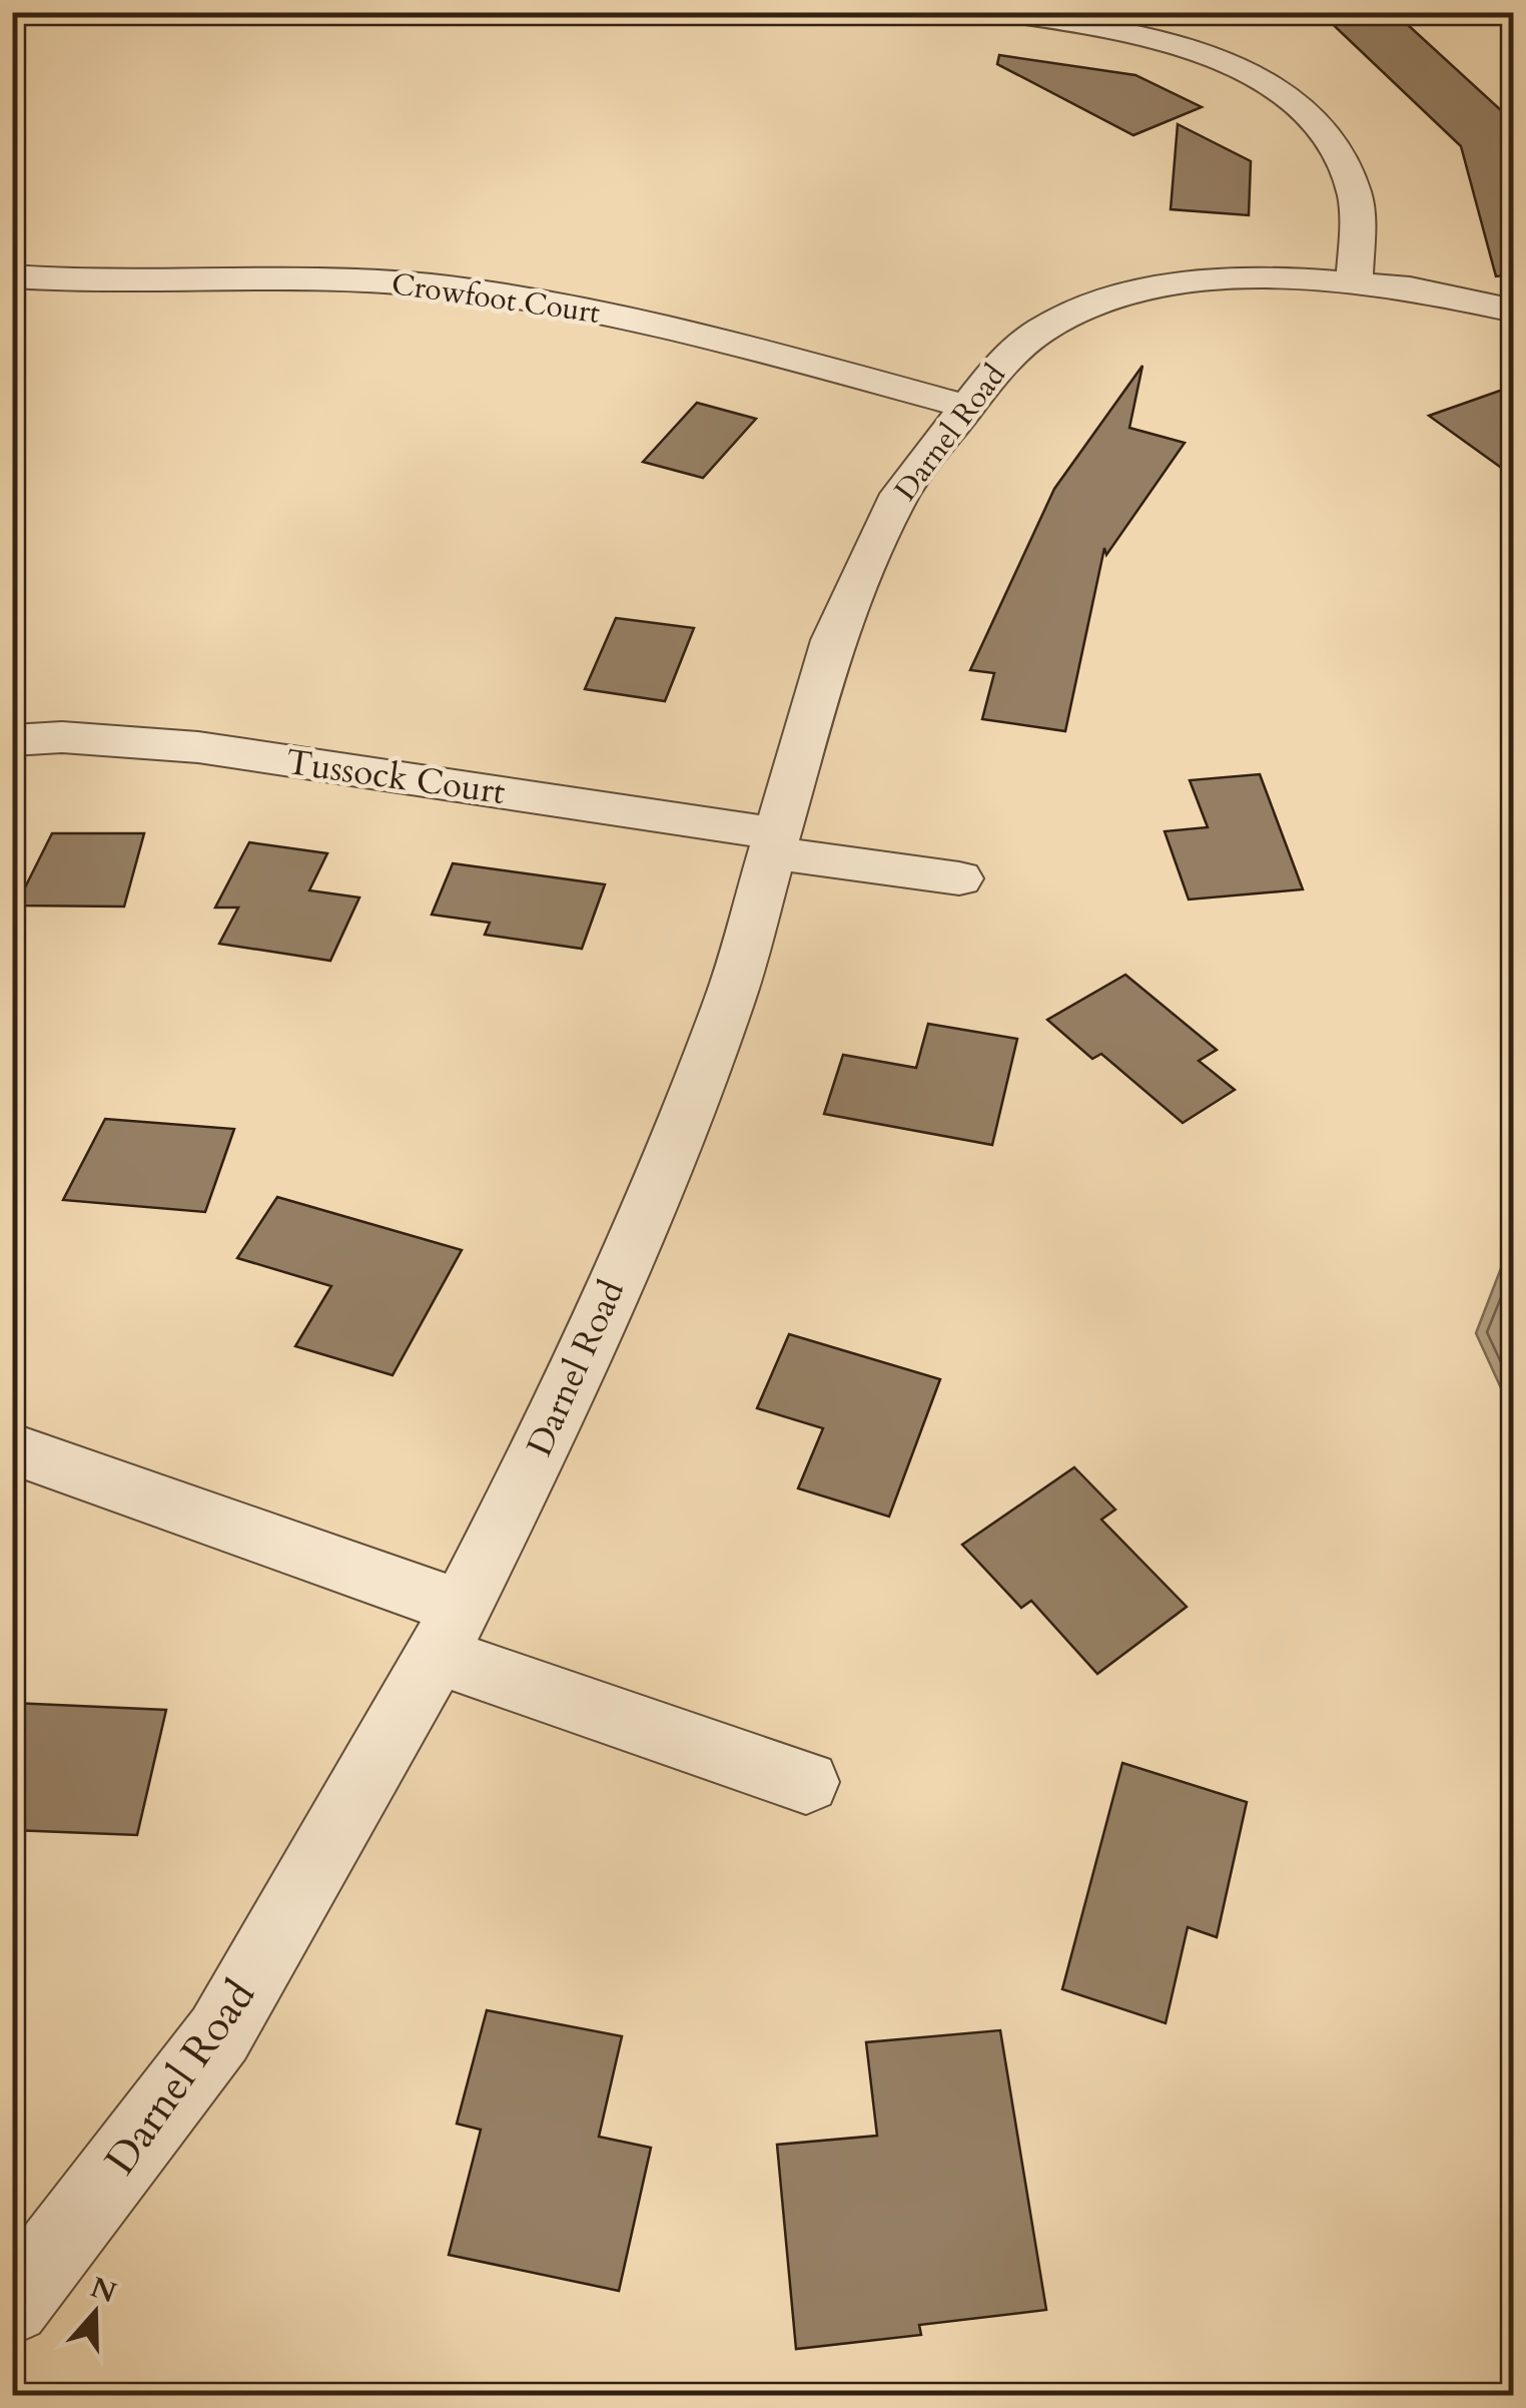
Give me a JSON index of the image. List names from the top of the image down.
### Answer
{
  "streets": {
    "street": ["Crowfoot Court", "Darnel Road", "Tussock Court"]
  },
  "crossings": [
    ["Crowfoot Court", "Darnel Road"],
    ["Darnel Road", "Tussock Court"]
  ],
  "north": "top"
}
